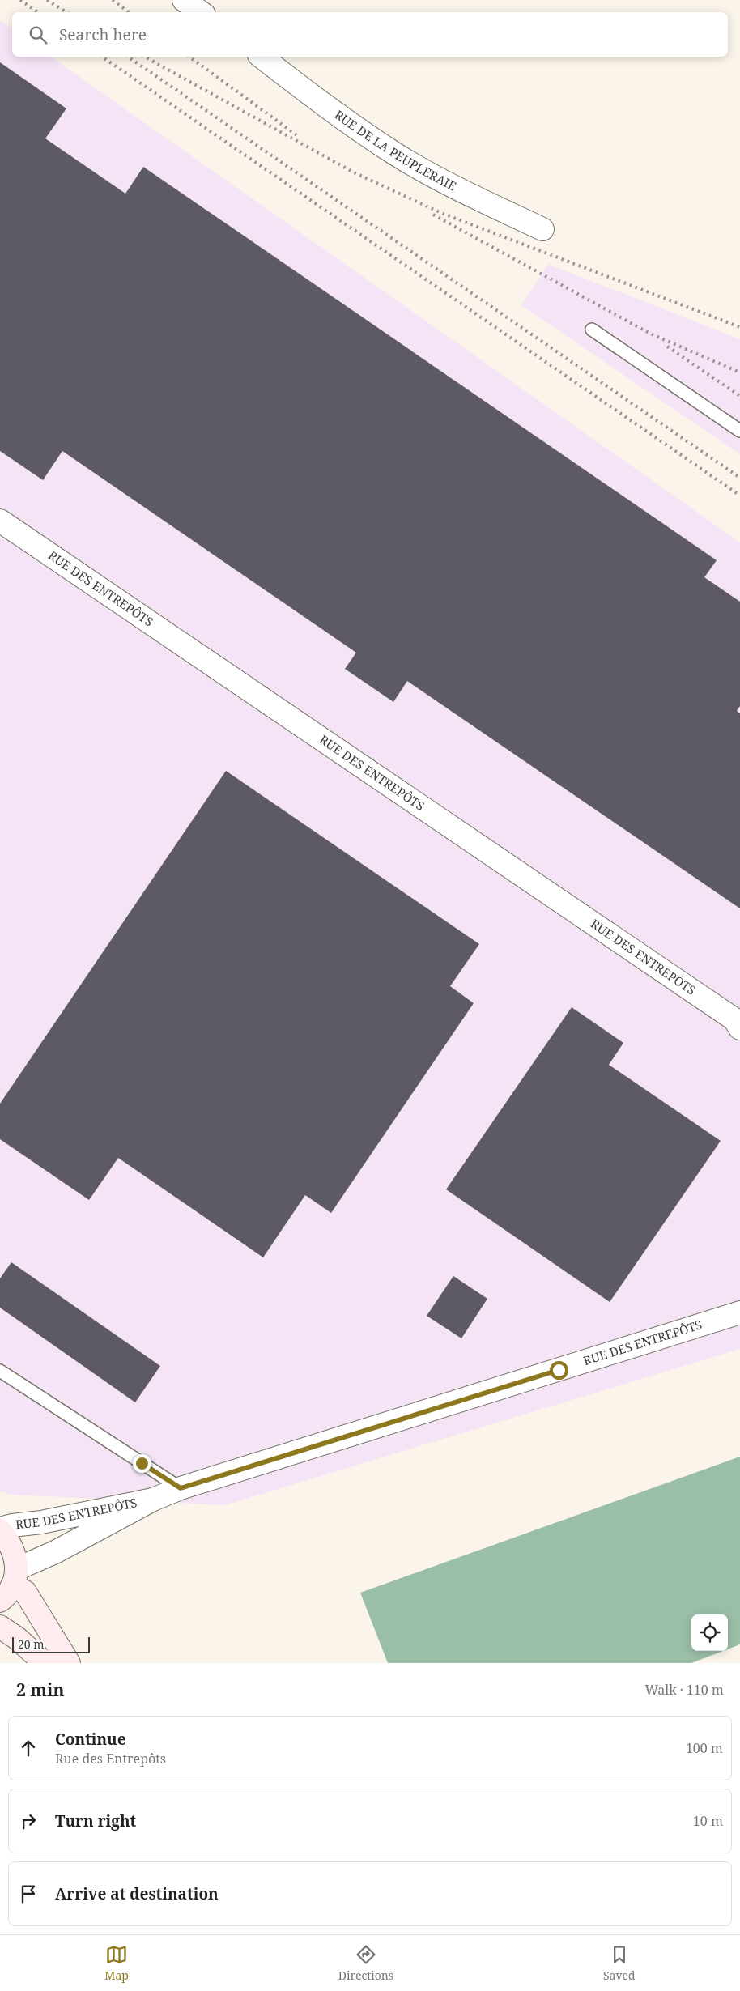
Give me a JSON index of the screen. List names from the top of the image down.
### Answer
{
  "streets": {
    "street": ["RUE DE LA PEUPLERAIE", "RUE DES ENTREPÔTS"]
  },
  "scale_bar": "20 m",
  "page": {
    "search": "Search here",
    "scale": "20 m",
    "heading": ["2 min", "Walk · 110 m"],
    "list": [
      ["Continue", "Rue des Entrepôts", "100 m"],
      ["Turn right", "10 m"],
      "Arrive at destination"
    ],
    "nav": ["Map", "Directions", "Saved"]
  }
}
